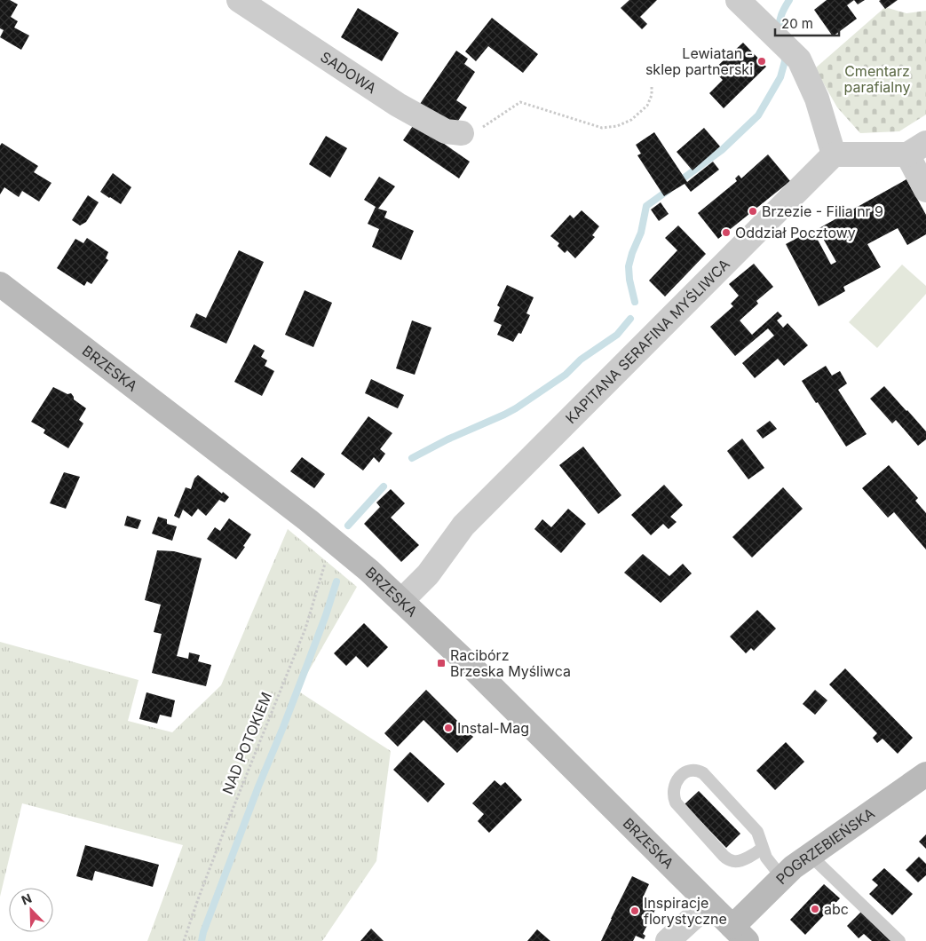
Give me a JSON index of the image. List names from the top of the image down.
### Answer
{
  "streets": {
    "street": [
      "SADOWA",
      "KAPITANA SERAFINA MYŚLIWCA",
      "BRZESKA",
      "POGRZEBIEŃSKA"
    ],
    "path": ["NAD POTOKIEM"]
  },
  "crossings": [
    ["KAPITANA SERAFINA MYŚLIWCA", "BRZESKA"],
    ["BRZESKA", "POGRZEBIEŃSKA"]
  ],
  "parks": ["Cmentarz parafialny"],
  "places": {
    "other": [
      "Lewiatan - sklep partnerski",
      "Brzezie - Filia nr 9",
      "Oddział Pocztowy",
      "Instal-Mag",
      "abc",
      "Inspiracje florystyczne"
    ],
    "transit": ["Racibórz Brzeska Myśliwca"]
  },
  "scale_bar": "20 m",
  "north": "top left"
}
